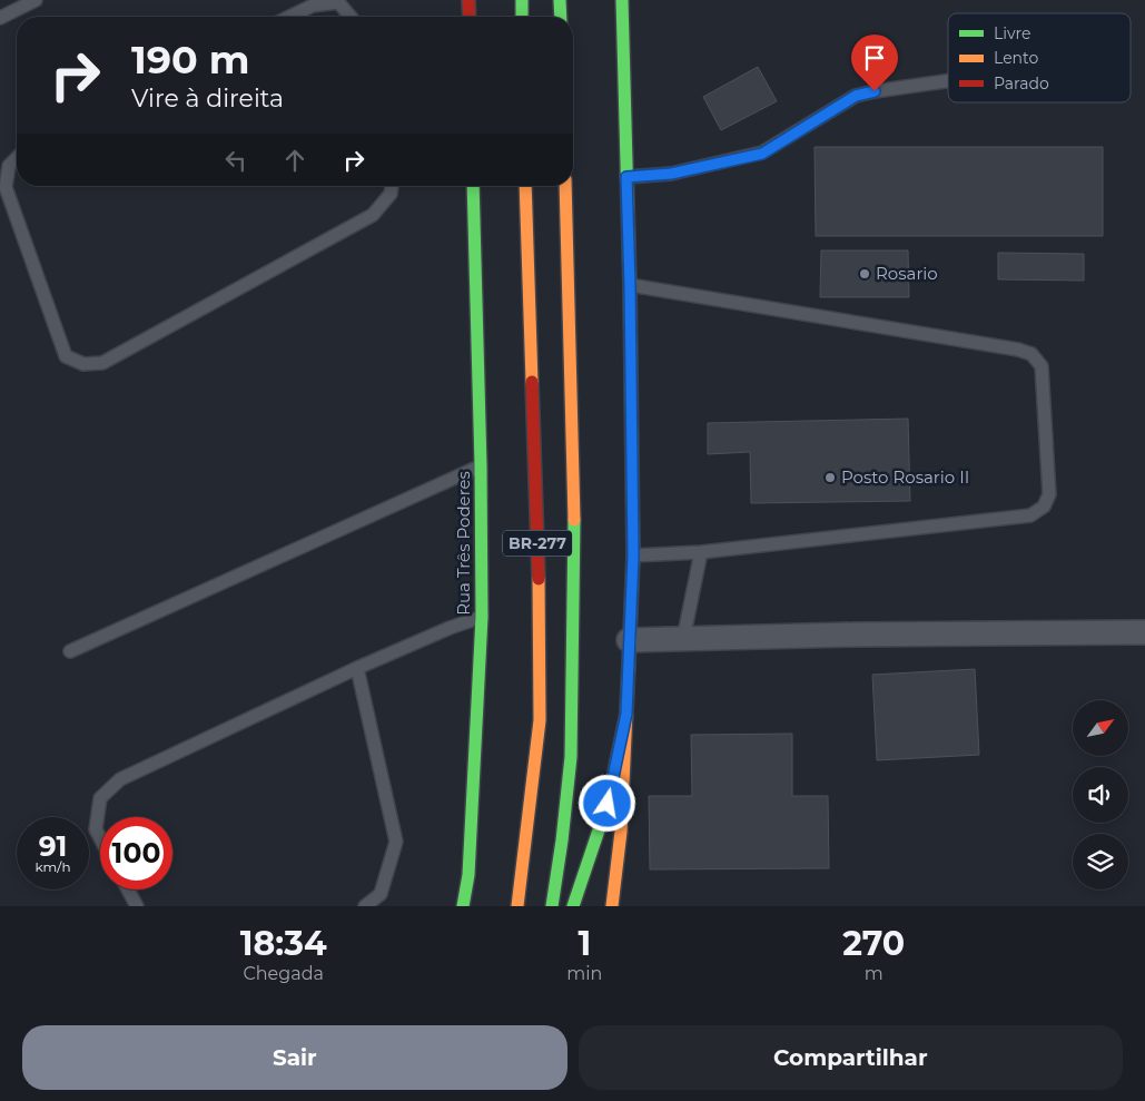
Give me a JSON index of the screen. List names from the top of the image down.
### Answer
{
  "streets": {
    "main road": ["Rua Três Poderes", "BR-277"]
  },
  "places": ["Rosario", "Posto Rosario II"],
  "legend": ["Livre", "Lento", "Parado"],
  "north": "top right",
  "page": {
    "turn": ["190 m", "Vire à direita"],
    "speed": "91 km/h",
    "limit": "100",
    "eta": [
      "18:34",
      "Chegada",
      "1",
      "min",
      "270",
      "m"
    ],
    "buttons": ["Sair", "Compartilhar"]
  }
}
